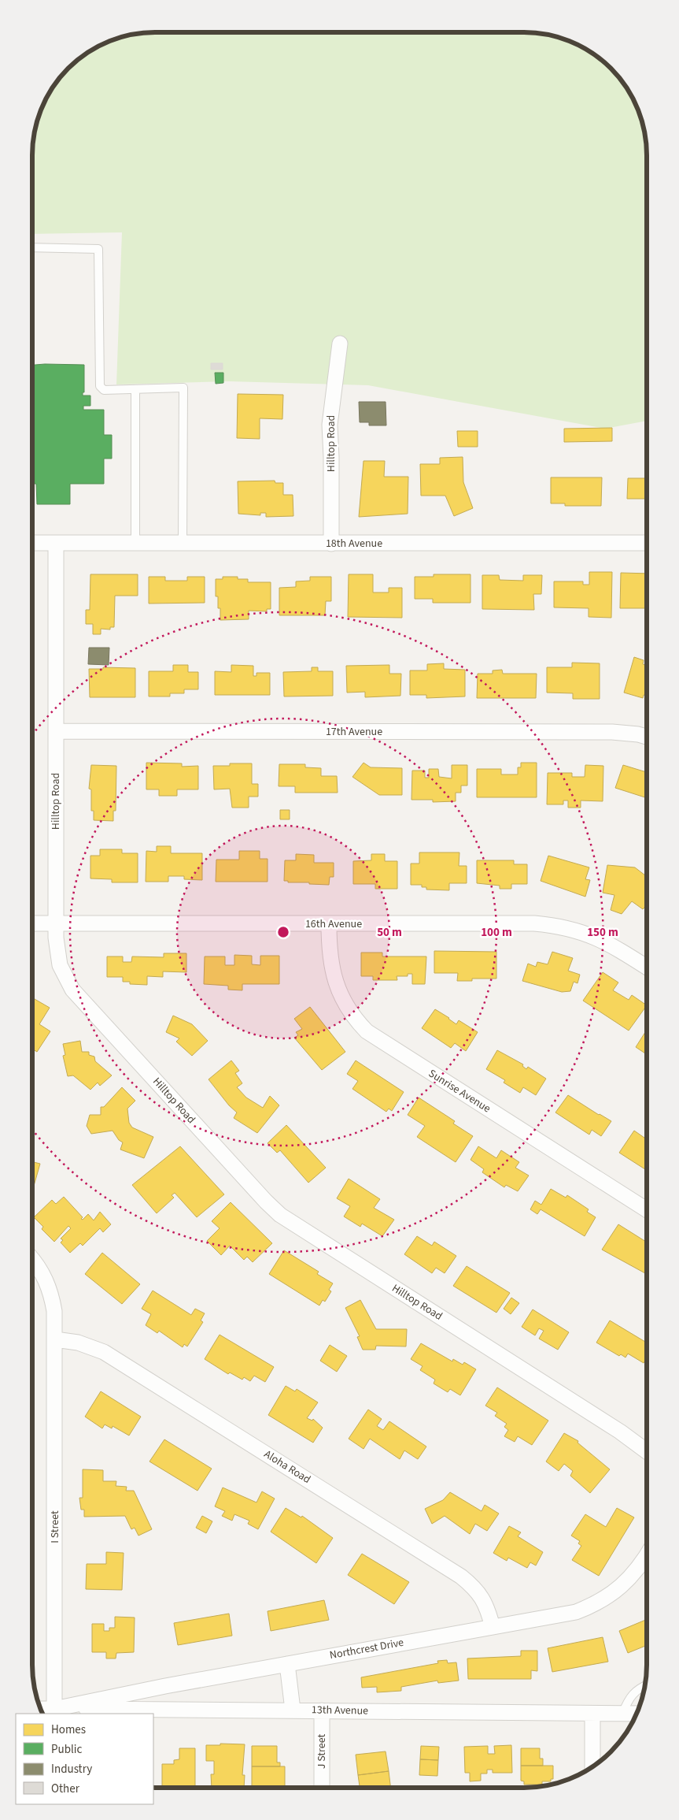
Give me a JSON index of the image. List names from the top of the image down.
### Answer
{
  "streets": {
    "street": [
      "Hilltop Road",
      "18th Avenue",
      "17th Avenue",
      "16th Avenue",
      "Sunrise Avenue",
      "Aloha Road",
      "I Street",
      "Northcrest Drive",
      "13th Avenue",
      "J Street"
    ]
  },
  "crossings": [
    ["Hilltop Road", "18th Avenue"],
    ["Hilltop Road", "17th Avenue"],
    ["Hilltop Road", "16th Avenue"],
    ["16th Avenue", "Sunrise Avenue"],
    ["Aloha Road", "I Street"],
    ["Aloha Road", "Northcrest Drive"],
    ["I Street", "Northcrest Drive"],
    ["I Street", "13th Avenue"],
    ["Northcrest Drive", "13th Avenue"],
    ["13th Avenue", "J Street"]
  ],
  "legend": [
    "Homes",
    "Public",
    "Industry",
    "Other"
  ],
  "rings": ["50 m", "100 m", "150 m"]
}
